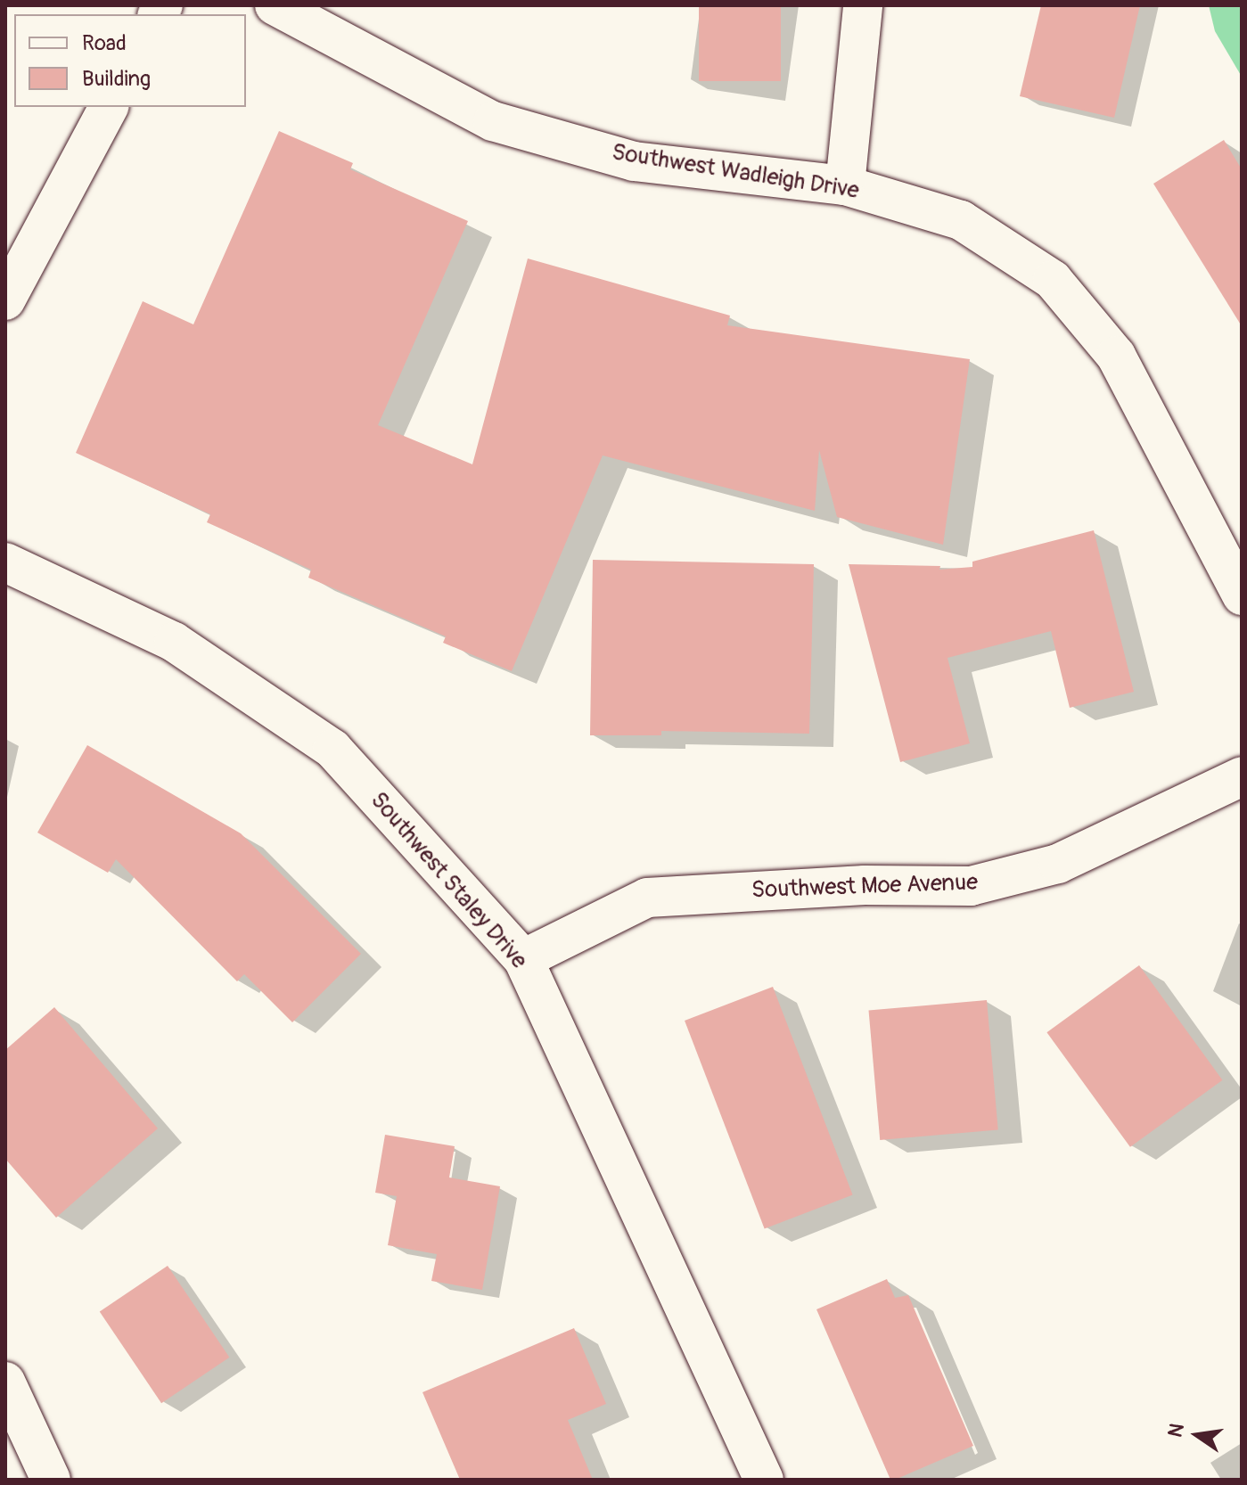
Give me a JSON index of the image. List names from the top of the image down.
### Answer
{
  "streets": {
    "street": ["Southwest Wadleigh Drive", "Southwest Staley Drive", "Southwest Moe Avenue"]
  },
  "crossings": [
    ["Southwest Staley Drive", "Southwest Moe Avenue"]
  ],
  "legend": ["Road", "Building"],
  "north": "left"
}
